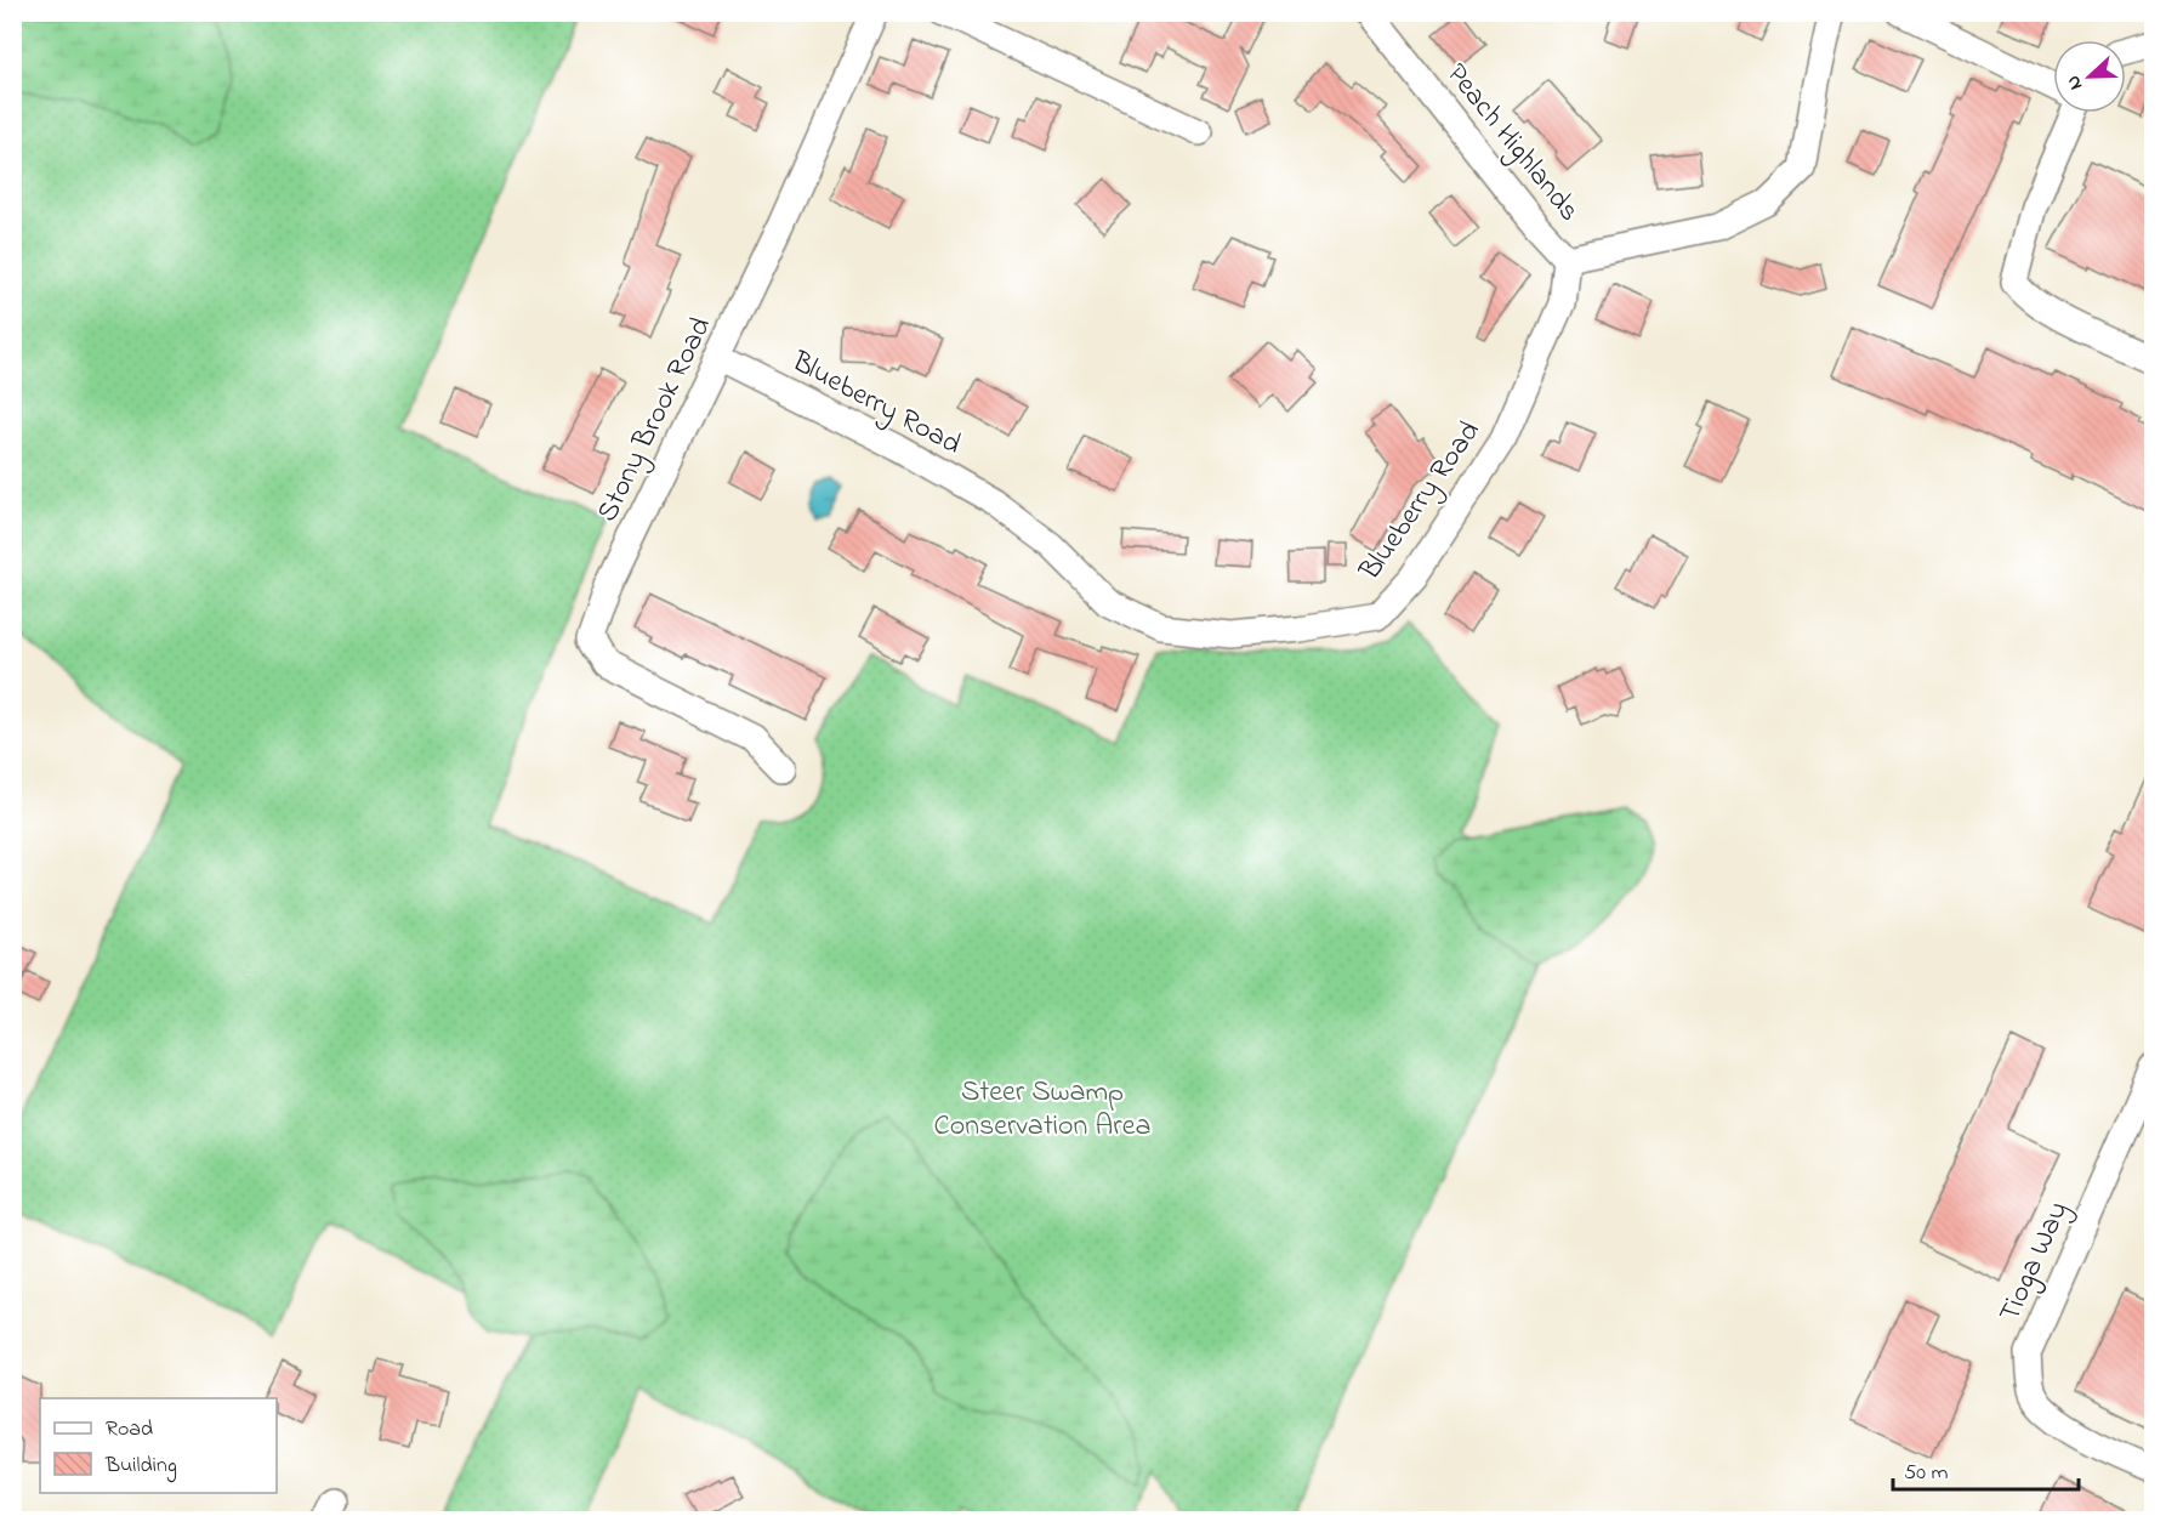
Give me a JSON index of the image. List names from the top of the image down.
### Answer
{
  "streets": {
    "street": [
      "Peach Highlands",
      "Blueberry Road",
      "Stony Brook Road",
      "Tioga Way"
    ]
  },
  "crossings": [
    ["Peach Highlands", "Blueberry Road"],
    ["Blueberry Road", "Stony Brook Road"]
  ],
  "parks": ["Steer Swamp Conservation Area"],
  "legend": ["Road", "Building"],
  "scale_bar": "50 m",
  "north": "left"
}
